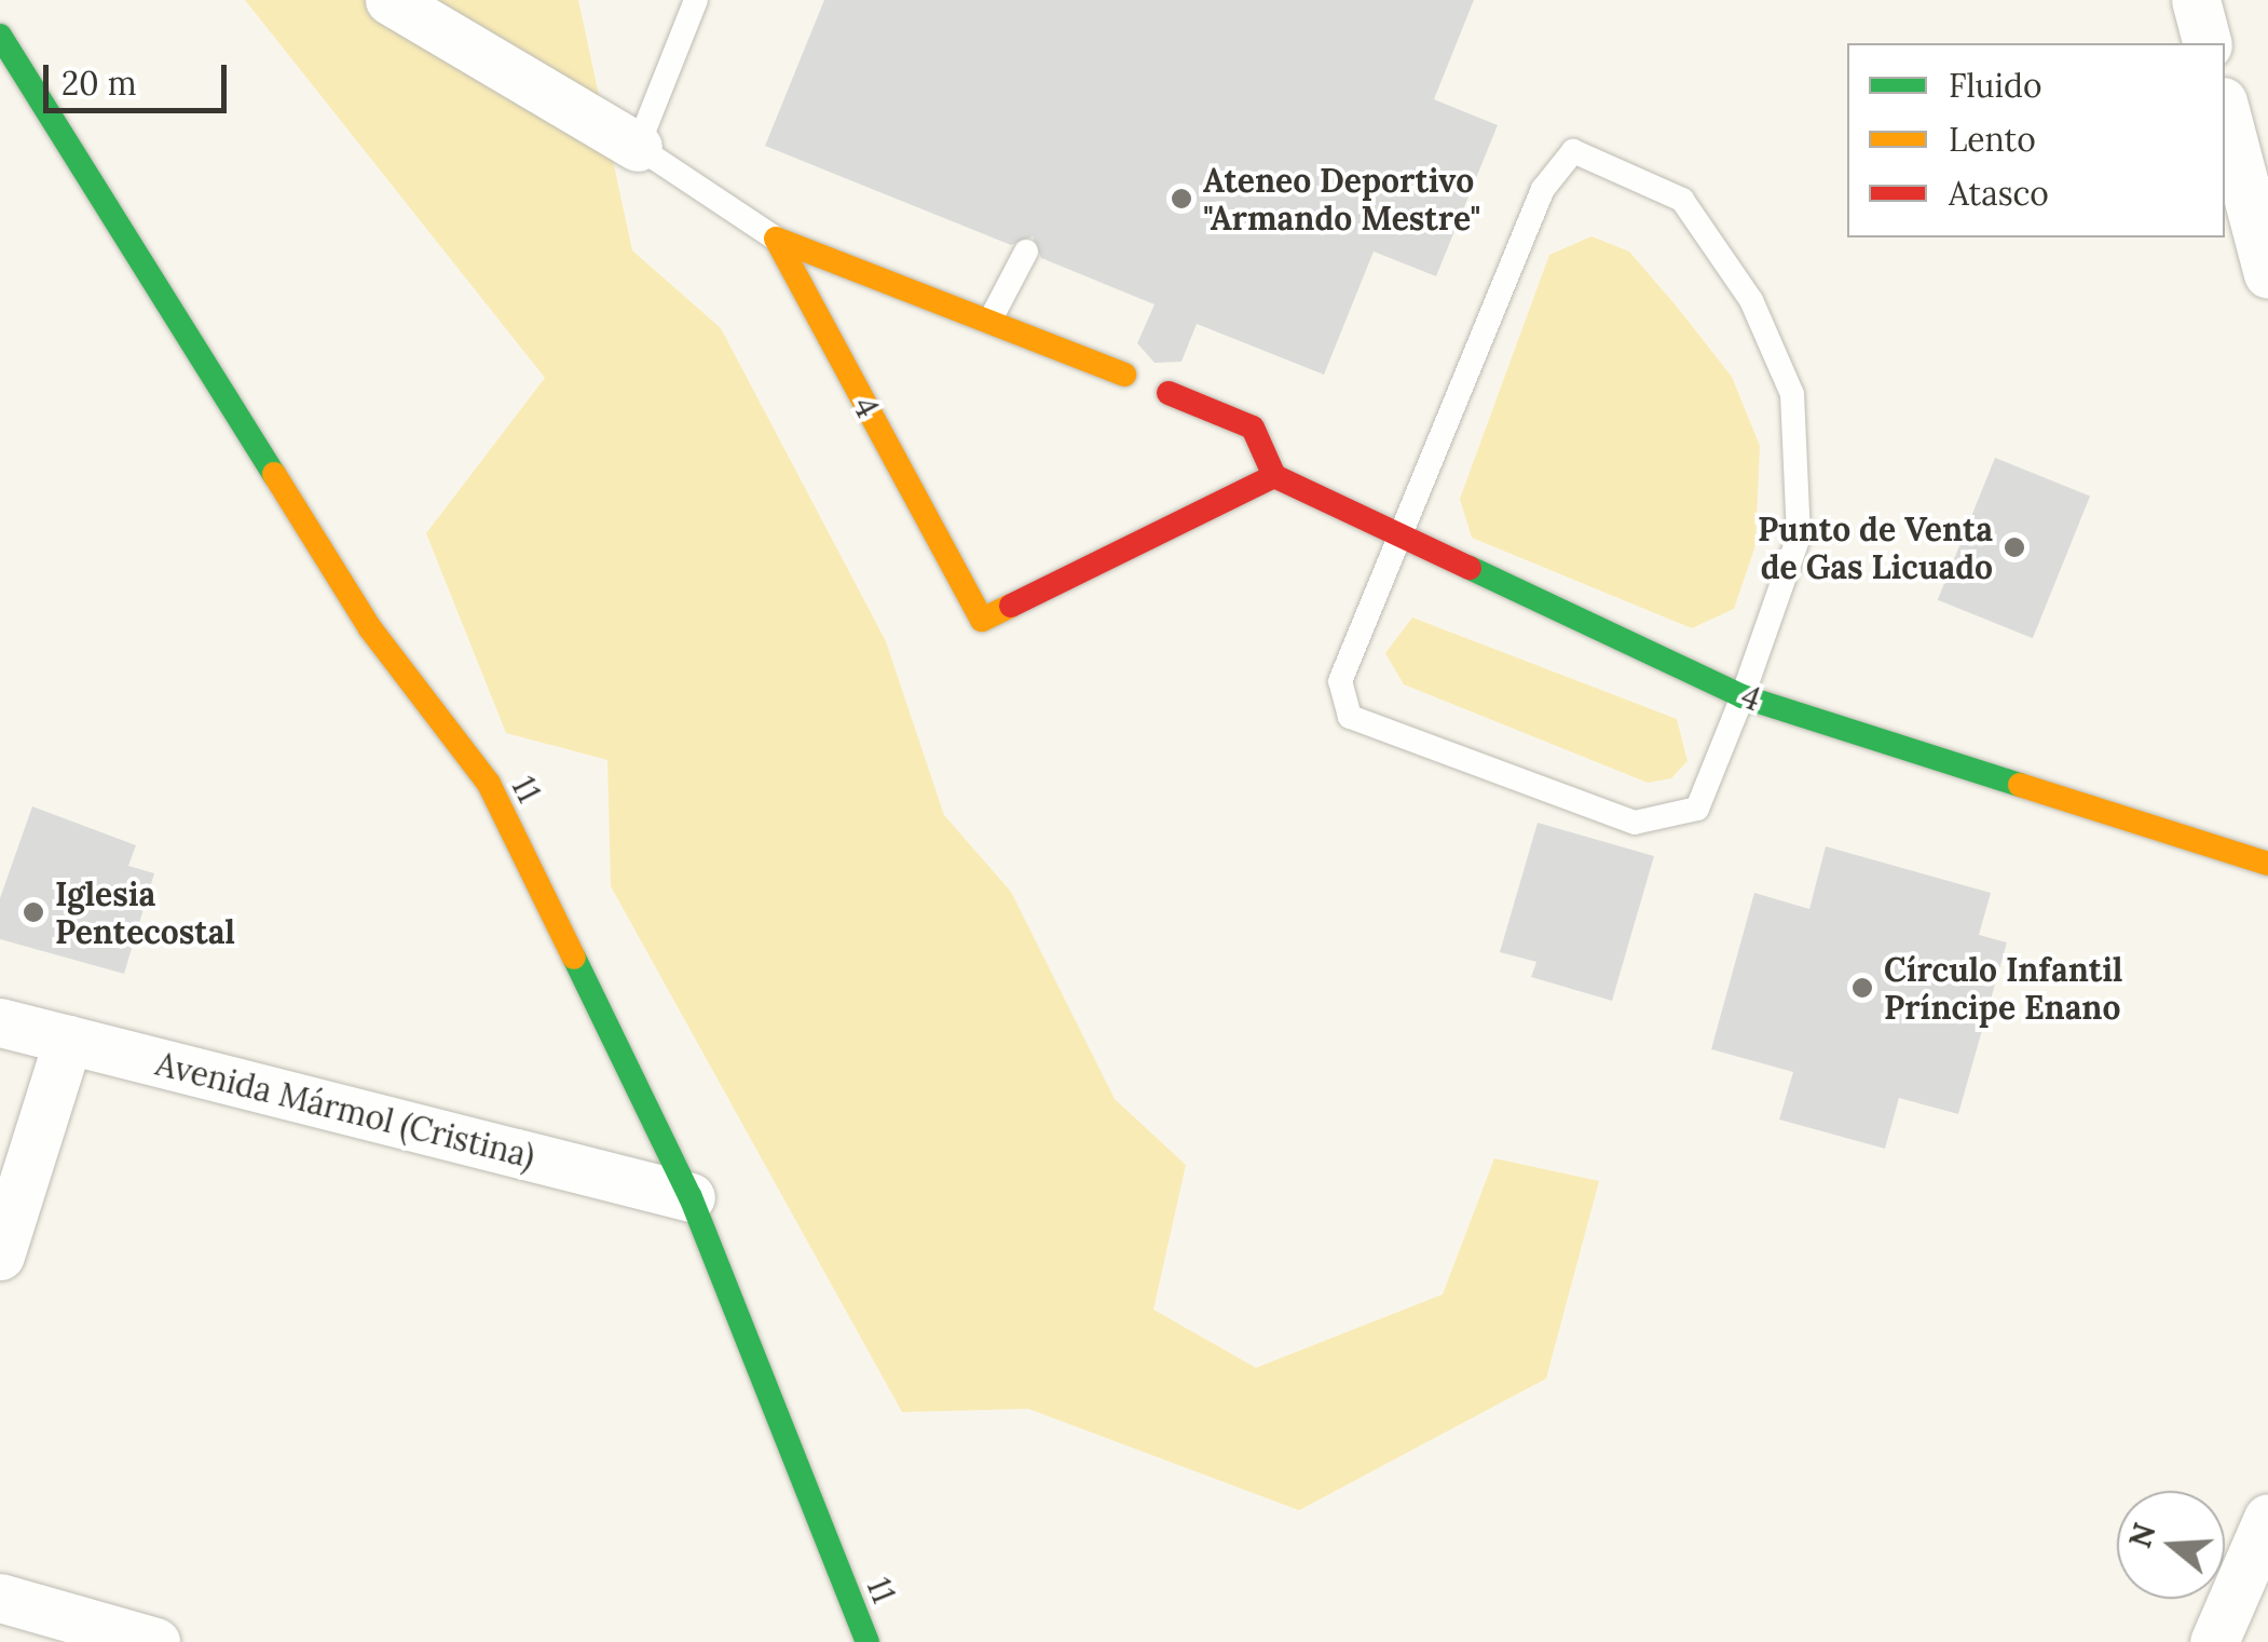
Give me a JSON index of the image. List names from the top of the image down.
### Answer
{
  "streets": {
    "street": ["4", "11", "Avenida Mármol (Cristina)"]
  },
  "crossings": [
    ["11", "Avenida Mármol (Cristina)"]
  ],
  "places": [
    "Ateneo Deportivo \"Armando Mestre\"",
    "Punto de Venta de Gas Licuado",
    "Iglesia Pentecostal",
    "Círculo Infantil Príncipe Enano"
  ],
  "legend": ["Fluido", "Lento", "Atasco"],
  "scale_bar": "20 m",
  "north": "left"
}
